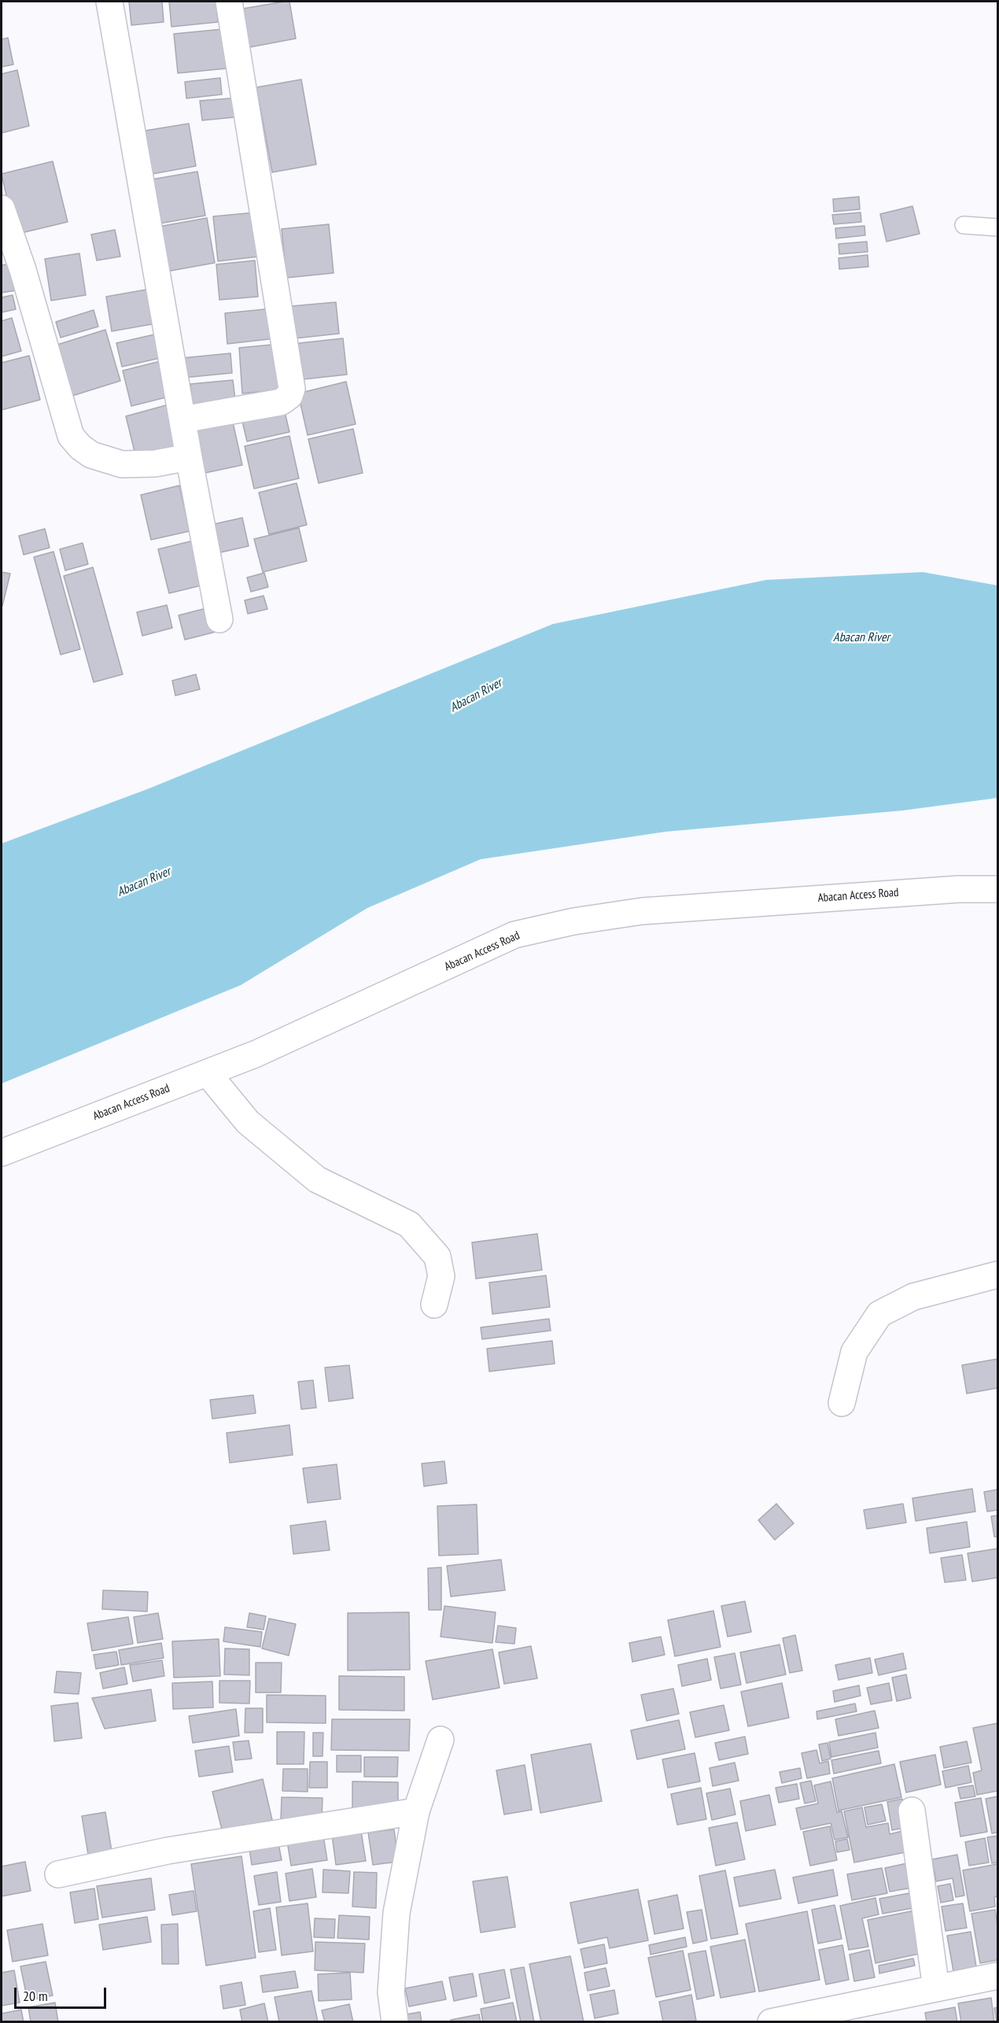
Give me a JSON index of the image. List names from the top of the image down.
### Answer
{
  "streets": {
    "street": ["Abacan Access Road"]
  },
  "water": ["Abacan River"],
  "scale_bar": "20 m"
}
